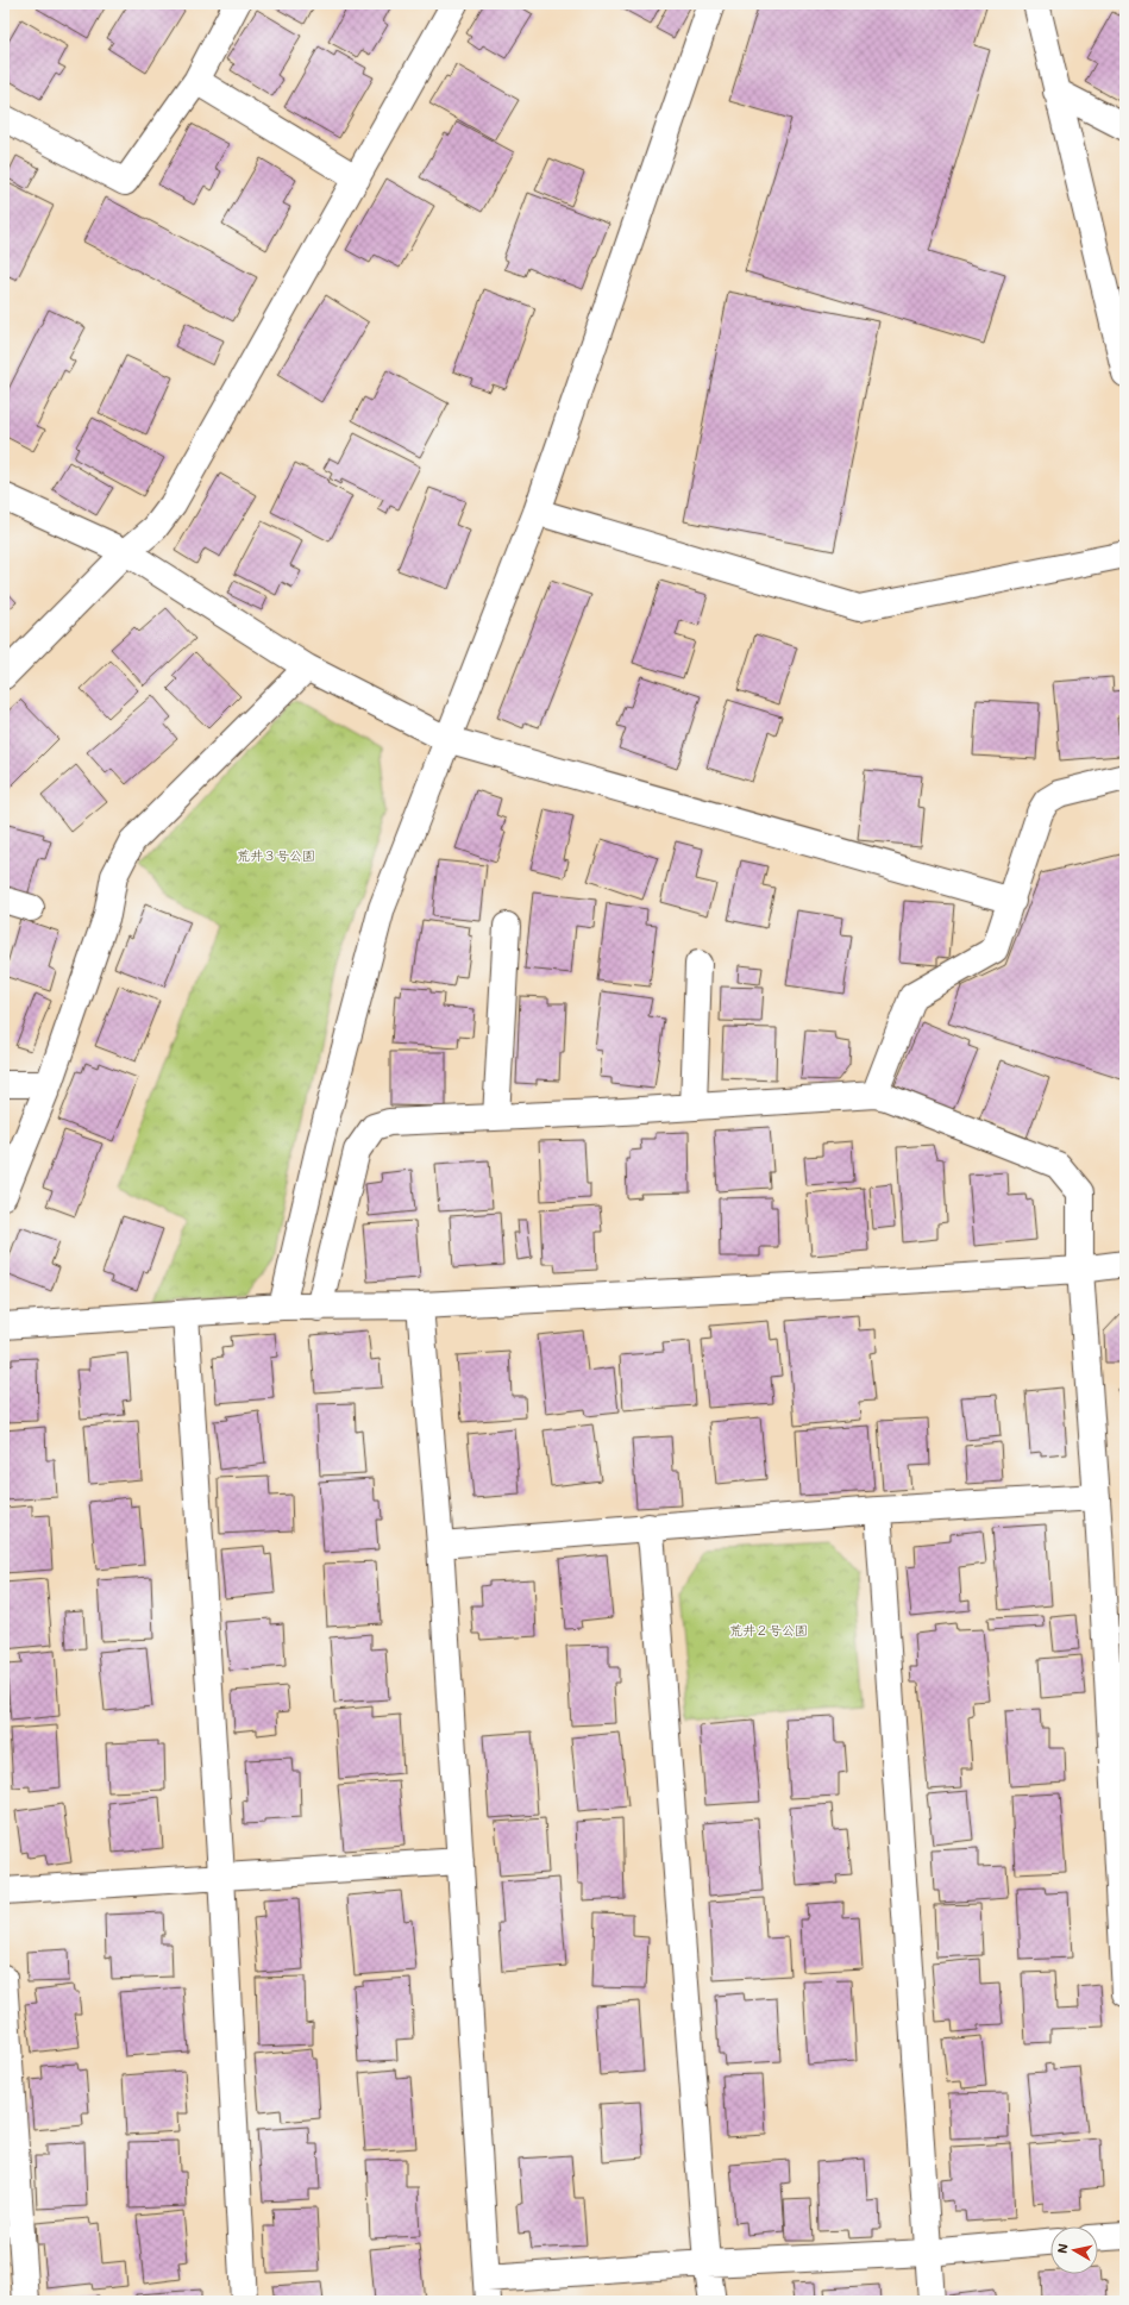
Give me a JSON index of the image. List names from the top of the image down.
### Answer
{
  "parks": ["荒井３号公園", "荒井２号公園"],
  "north": "left"
}
